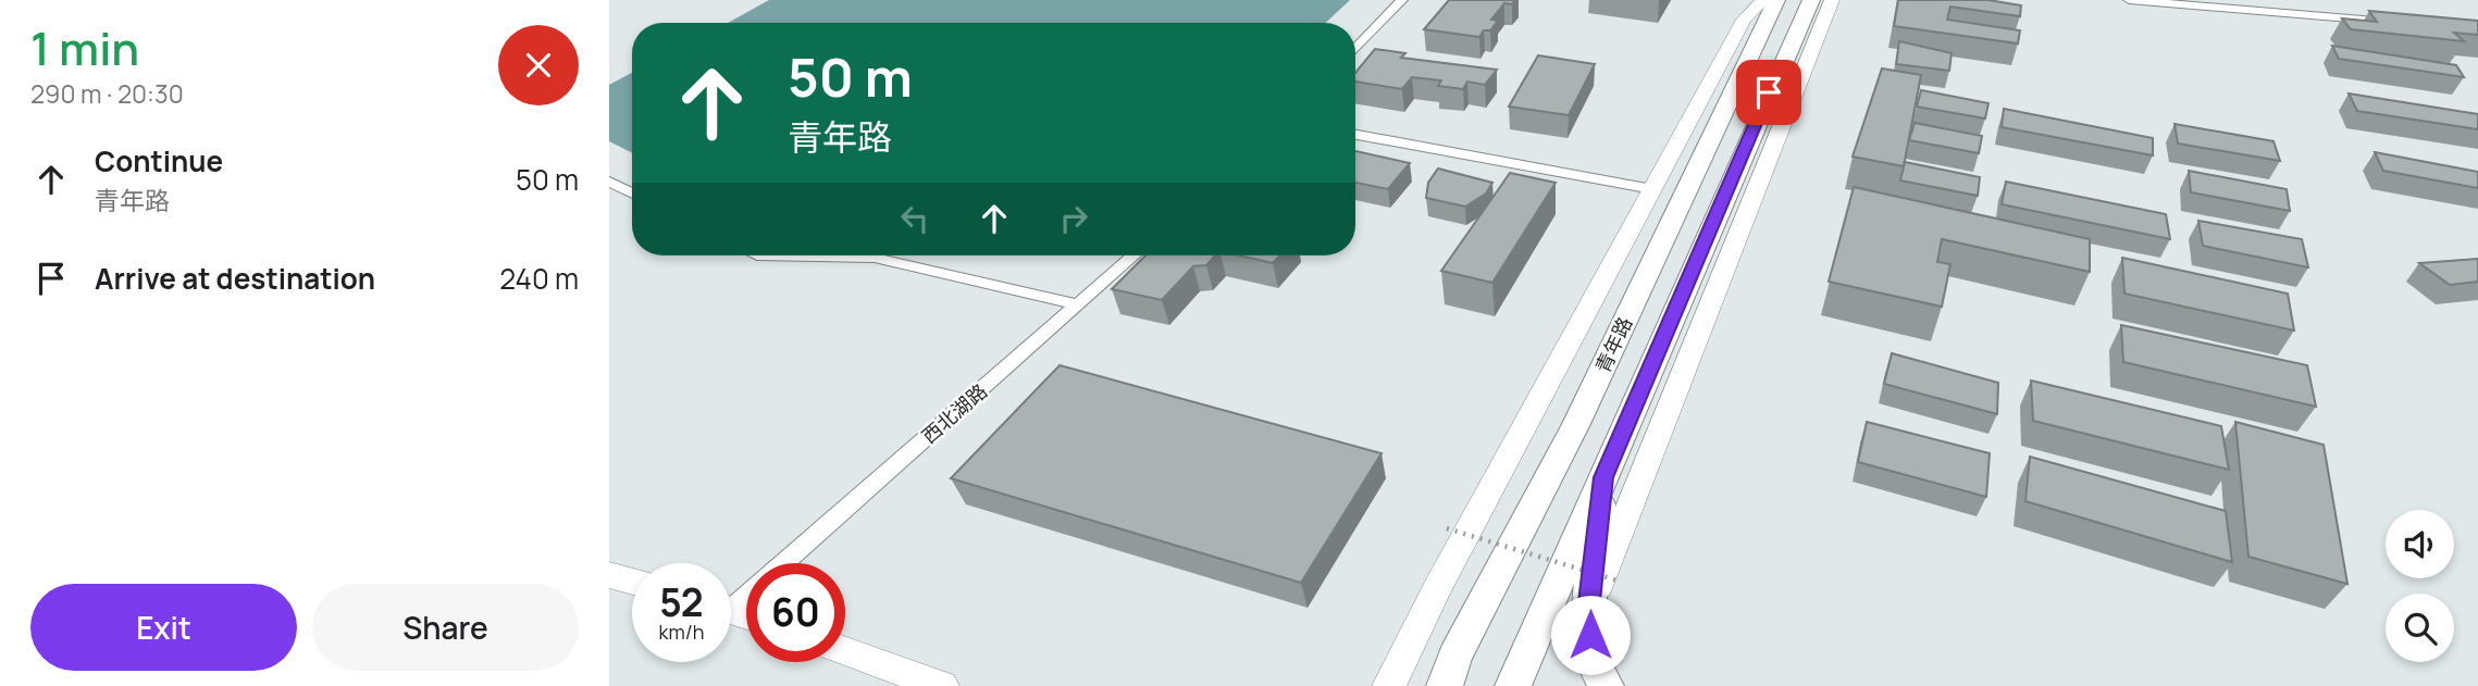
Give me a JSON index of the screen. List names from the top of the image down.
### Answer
{
  "streets": {
    "main road": ["青年路"],
    "street": ["西北湖路"]
  },
  "page": {
    "heading": ["1 min", "290 m · 20:30"],
    "turn": ["50 m", "青年路"],
    "list": [
      {
        "name": "Continue",
        "note": "青年路",
        "value": "50 m"
      },
      {
        "name": "Arrive at destination",
        "value": "240 m"
      }
    ],
    "speed": "52 km/h",
    "limit": "60",
    "buttons": ["Exit", "Share"]
  }
}
